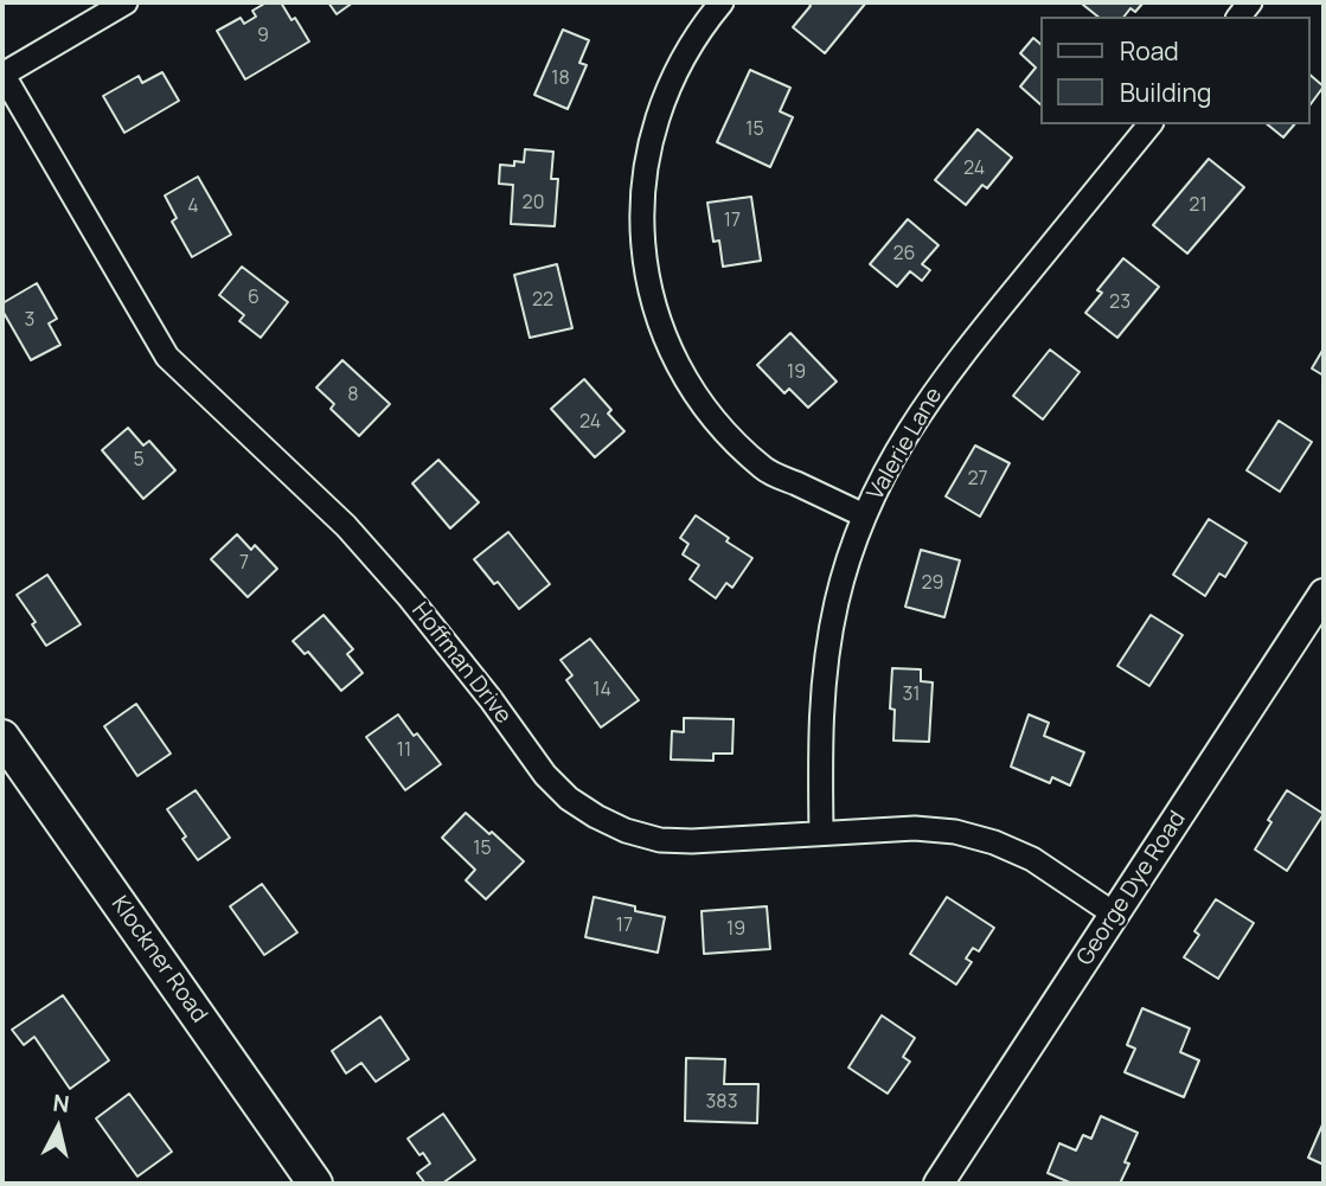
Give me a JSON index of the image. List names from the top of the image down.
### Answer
{
  "streets": {
    "main road": ["Klockner Road"],
    "street": ["Valerie Lane", "Hoffman Drive", "George Dye Road"]
  },
  "crossings": [
    ["Valerie Lane", "Hoffman Drive"],
    ["Hoffman Drive", "George Dye Road"]
  ],
  "house_numbers": [
    "9",
    "18",
    "15",
    "24",
    "20",
    "21",
    "4",
    "17",
    "26",
    "6",
    "22",
    "23",
    "3",
    "19",
    "8",
    "24",
    "5",
    "27",
    "7",
    "29",
    "14",
    "31",
    "11",
    "15",
    "17",
    "19",
    "383"
  ],
  "legend": ["Road", "Building"],
  "north": "top"
}
